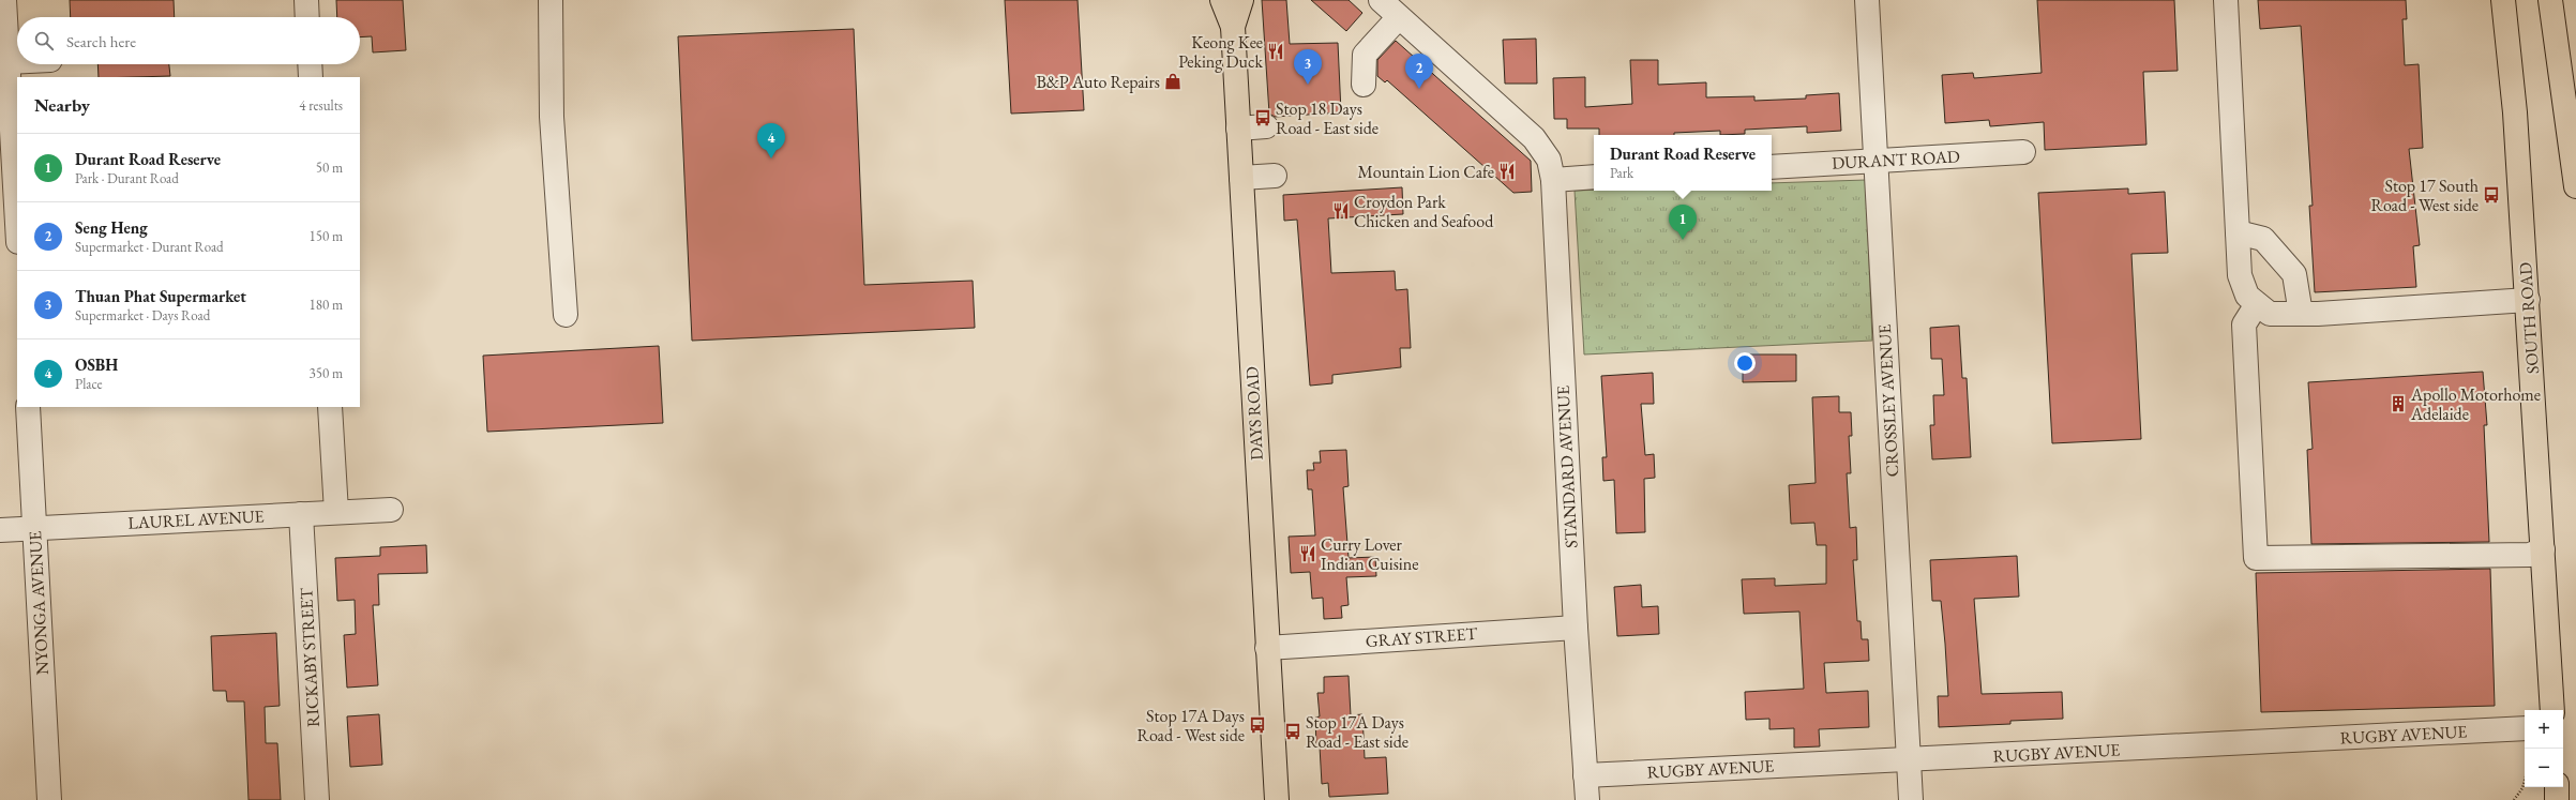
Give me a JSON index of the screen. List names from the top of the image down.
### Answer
{
  "streets": {
    "main road": ["SOUTH ROAD", "DAYS ROAD"],
    "street": [
      "DURANT ROAD",
      "CROSSLEY AVENUE",
      "STANDARD AVENUE",
      "LAUREL AVENUE",
      "NYONGA AVENUE",
      "GRAY STREET",
      "RICKABY STREET",
      "RUGBY AVENUE"
    ]
  },
  "crossings": [
    ["DURANT ROAD", "CROSSLEY AVENUE"],
    ["CROSSLEY AVENUE", "RUGBY AVENUE"],
    ["DAYS ROAD", "GRAY STREET"],
    ["STANDARD AVENUE", "GRAY STREET"],
    ["STANDARD AVENUE", "RUGBY AVENUE"],
    ["LAUREL AVENUE", "NYONGA AVENUE"],
    ["LAUREL AVENUE", "RICKABY STREET"]
  ],
  "places": {
    "restaurant": [
      "Keong Kee Peking Duck",
      "Mountain Lion Cafe",
      "Croydon Park Chicken and Seafood",
      "Curry Lover Indian Cuisine"
    ],
    "shop": ["B&P Auto Repairs"],
    "bus stop": [
      "Stop 18 Days Road - East side",
      "Stop 17 South Road - West side",
      "Stop 17A Days Road - West side",
      "Stop 17A Days Road - East side"
    ],
    "building": ["Apollo Motorhome Adelaide"]
  },
  "page": {
    "search": "Search here",
    "pins": [
      "3",
      "2",
      "4",
      "1"
    ],
    "heading": ["Nearby", "4 results"],
    "list": [
      {
        "mark": "1",
        "name": "Durant Road Reserve",
        "note": "Park · Durant Road",
        "value": "50 m"
      },
      {
        "mark": "2",
        "name": "Seng Heng",
        "note": "Supermarket · Durant Road",
        "value": "150 m"
      },
      {
        "mark": "3",
        "name": "Thuan Phat Supermarket",
        "note": "Supermarket · Days Road",
        "value": "180 m"
      },
      {
        "mark": "4",
        "name": "OSBH",
        "note": "Place",
        "value": "350 m"
      }
    ],
    "popup": ["Durant Road Reserve", "Park"],
    "map_buttons": ["+", "−"]
  }
}
